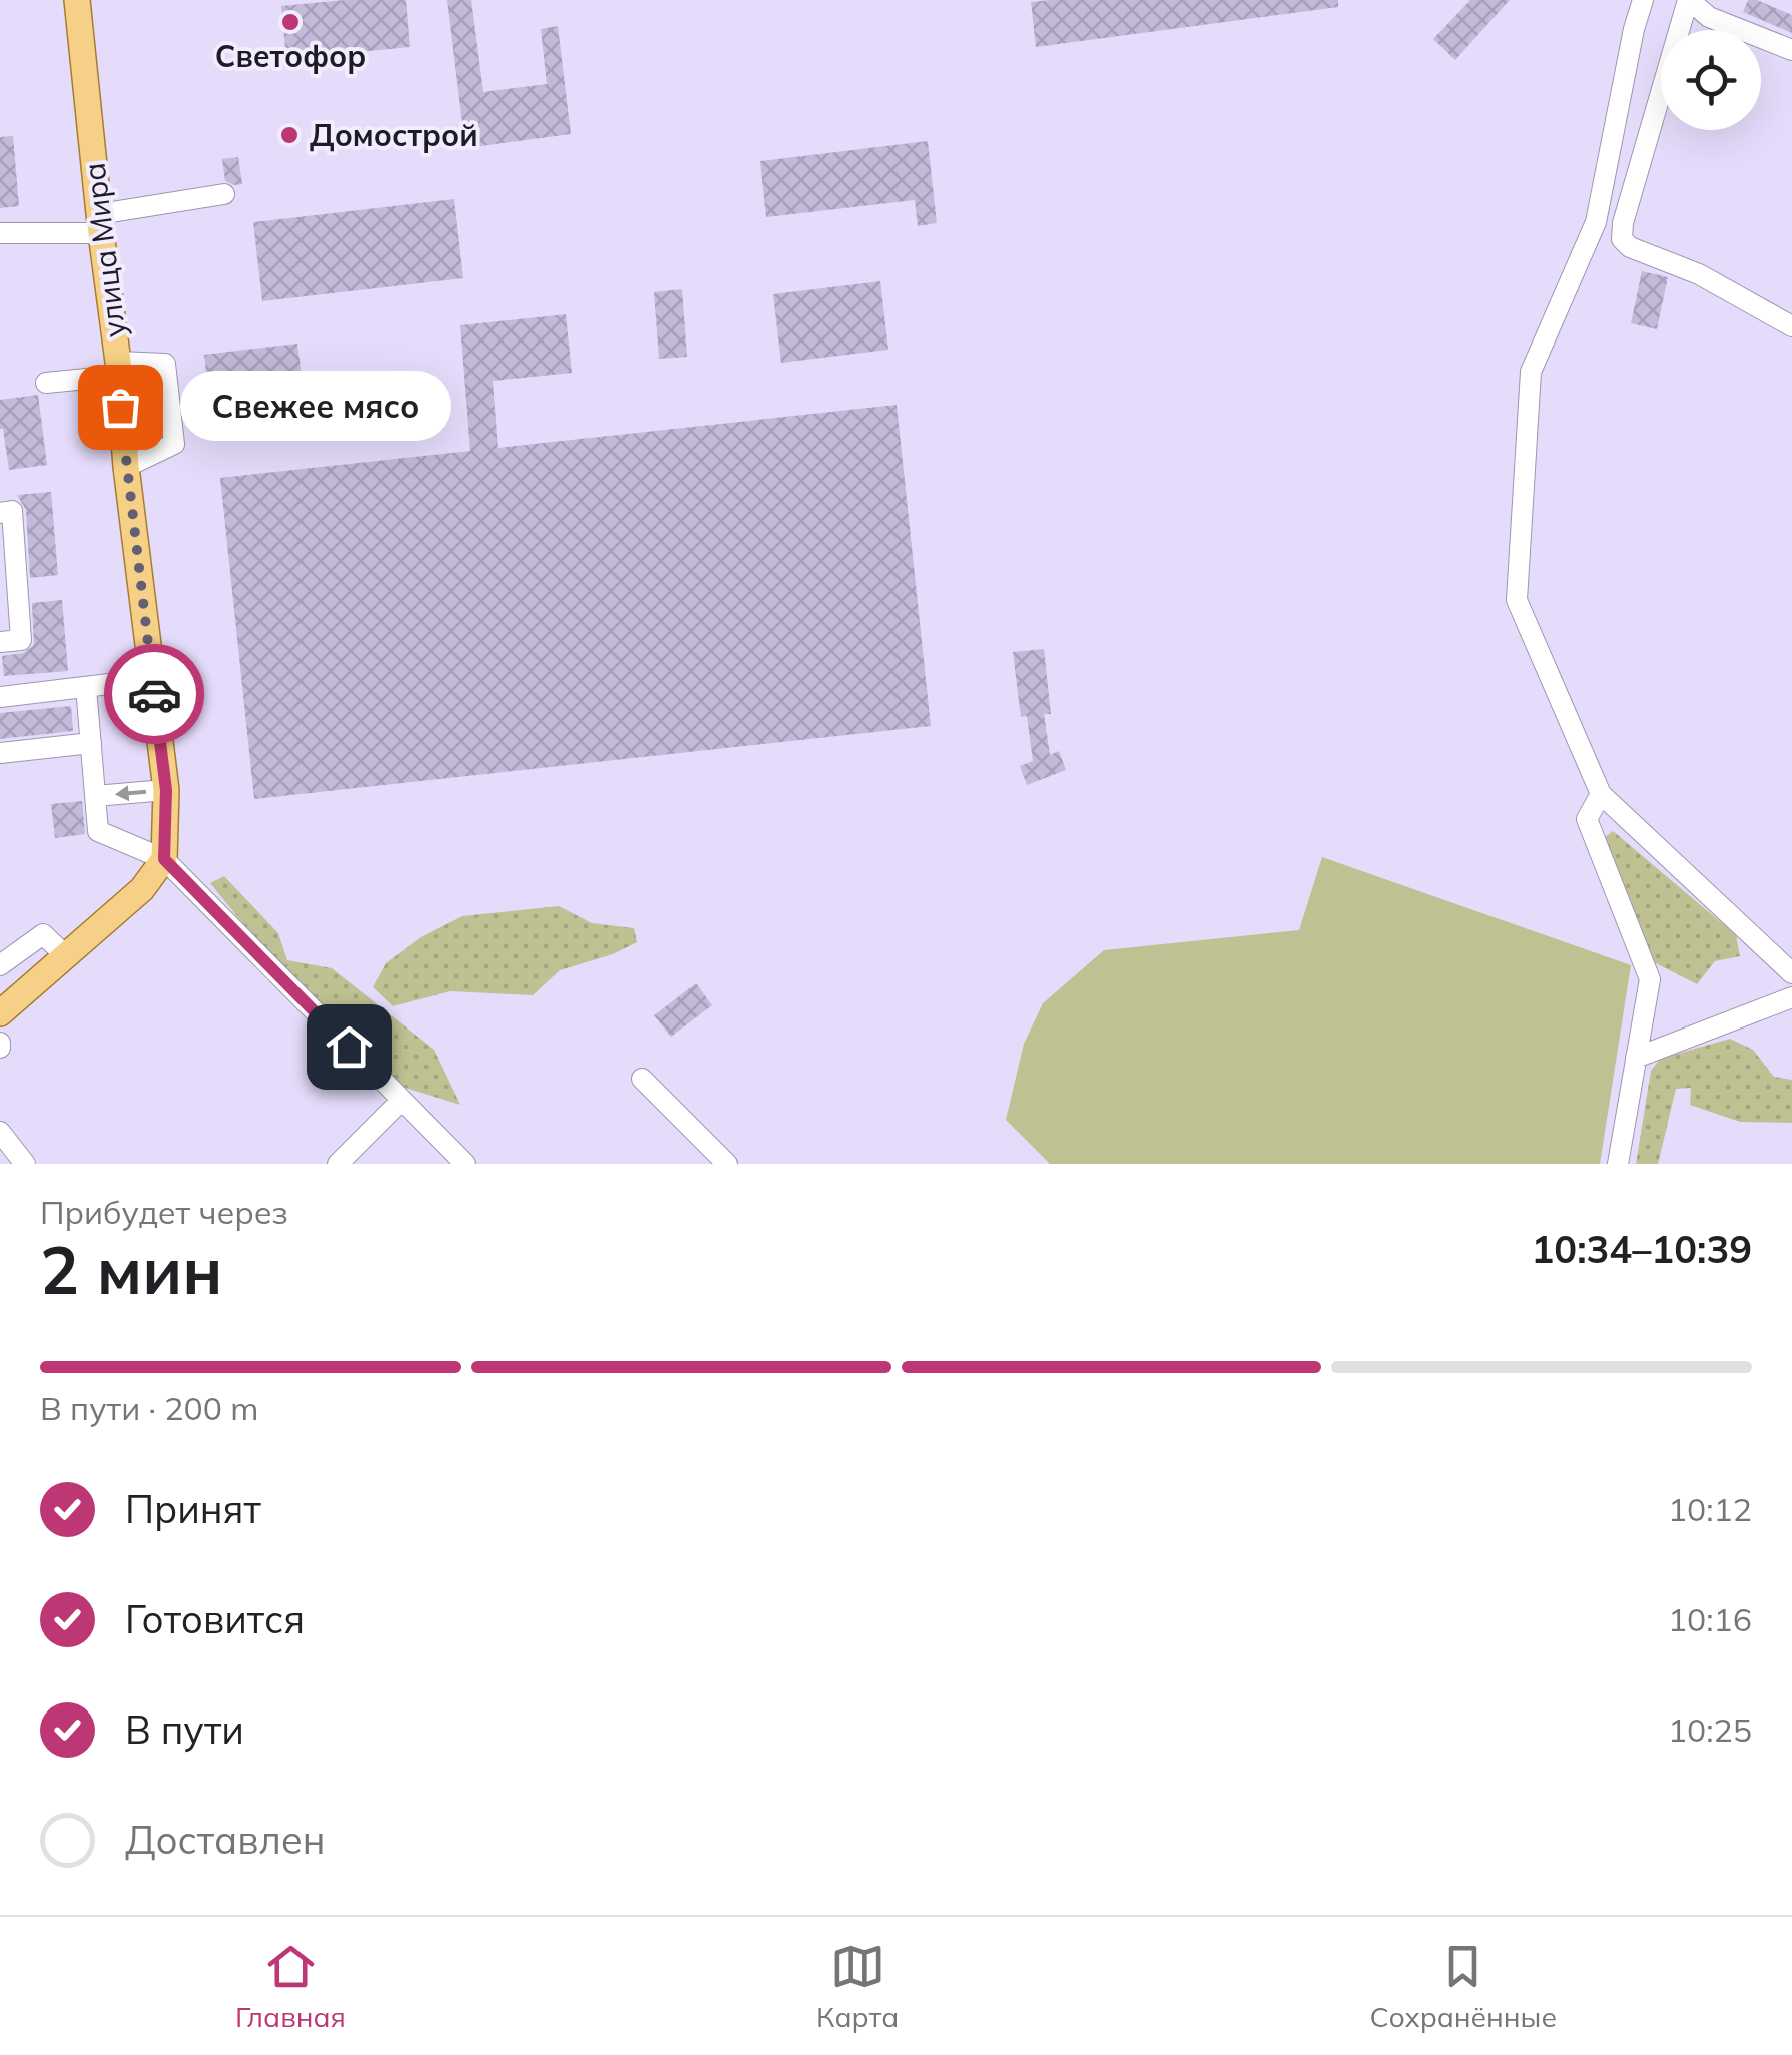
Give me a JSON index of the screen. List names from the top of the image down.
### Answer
{
  "streets": {
    "main road": ["улица Мира"]
  },
  "places": ["Светофор", "Домострой", "Свежее мясо"],
  "page": {
    "bubble": "Свежее мясо",
    "heading": ["2 мин", "Прибудет через", "10:34–10:39"],
    "bar": "В пути · 200 m",
    "list": [
      ["Принят", "10:12"],
      ["Готовится", "10:16"],
      ["В пути", "10:25"],
      "Доставлен"
    ],
    "tabs": ["Главная", "Карта", "Сохранённые"]
  }
}
